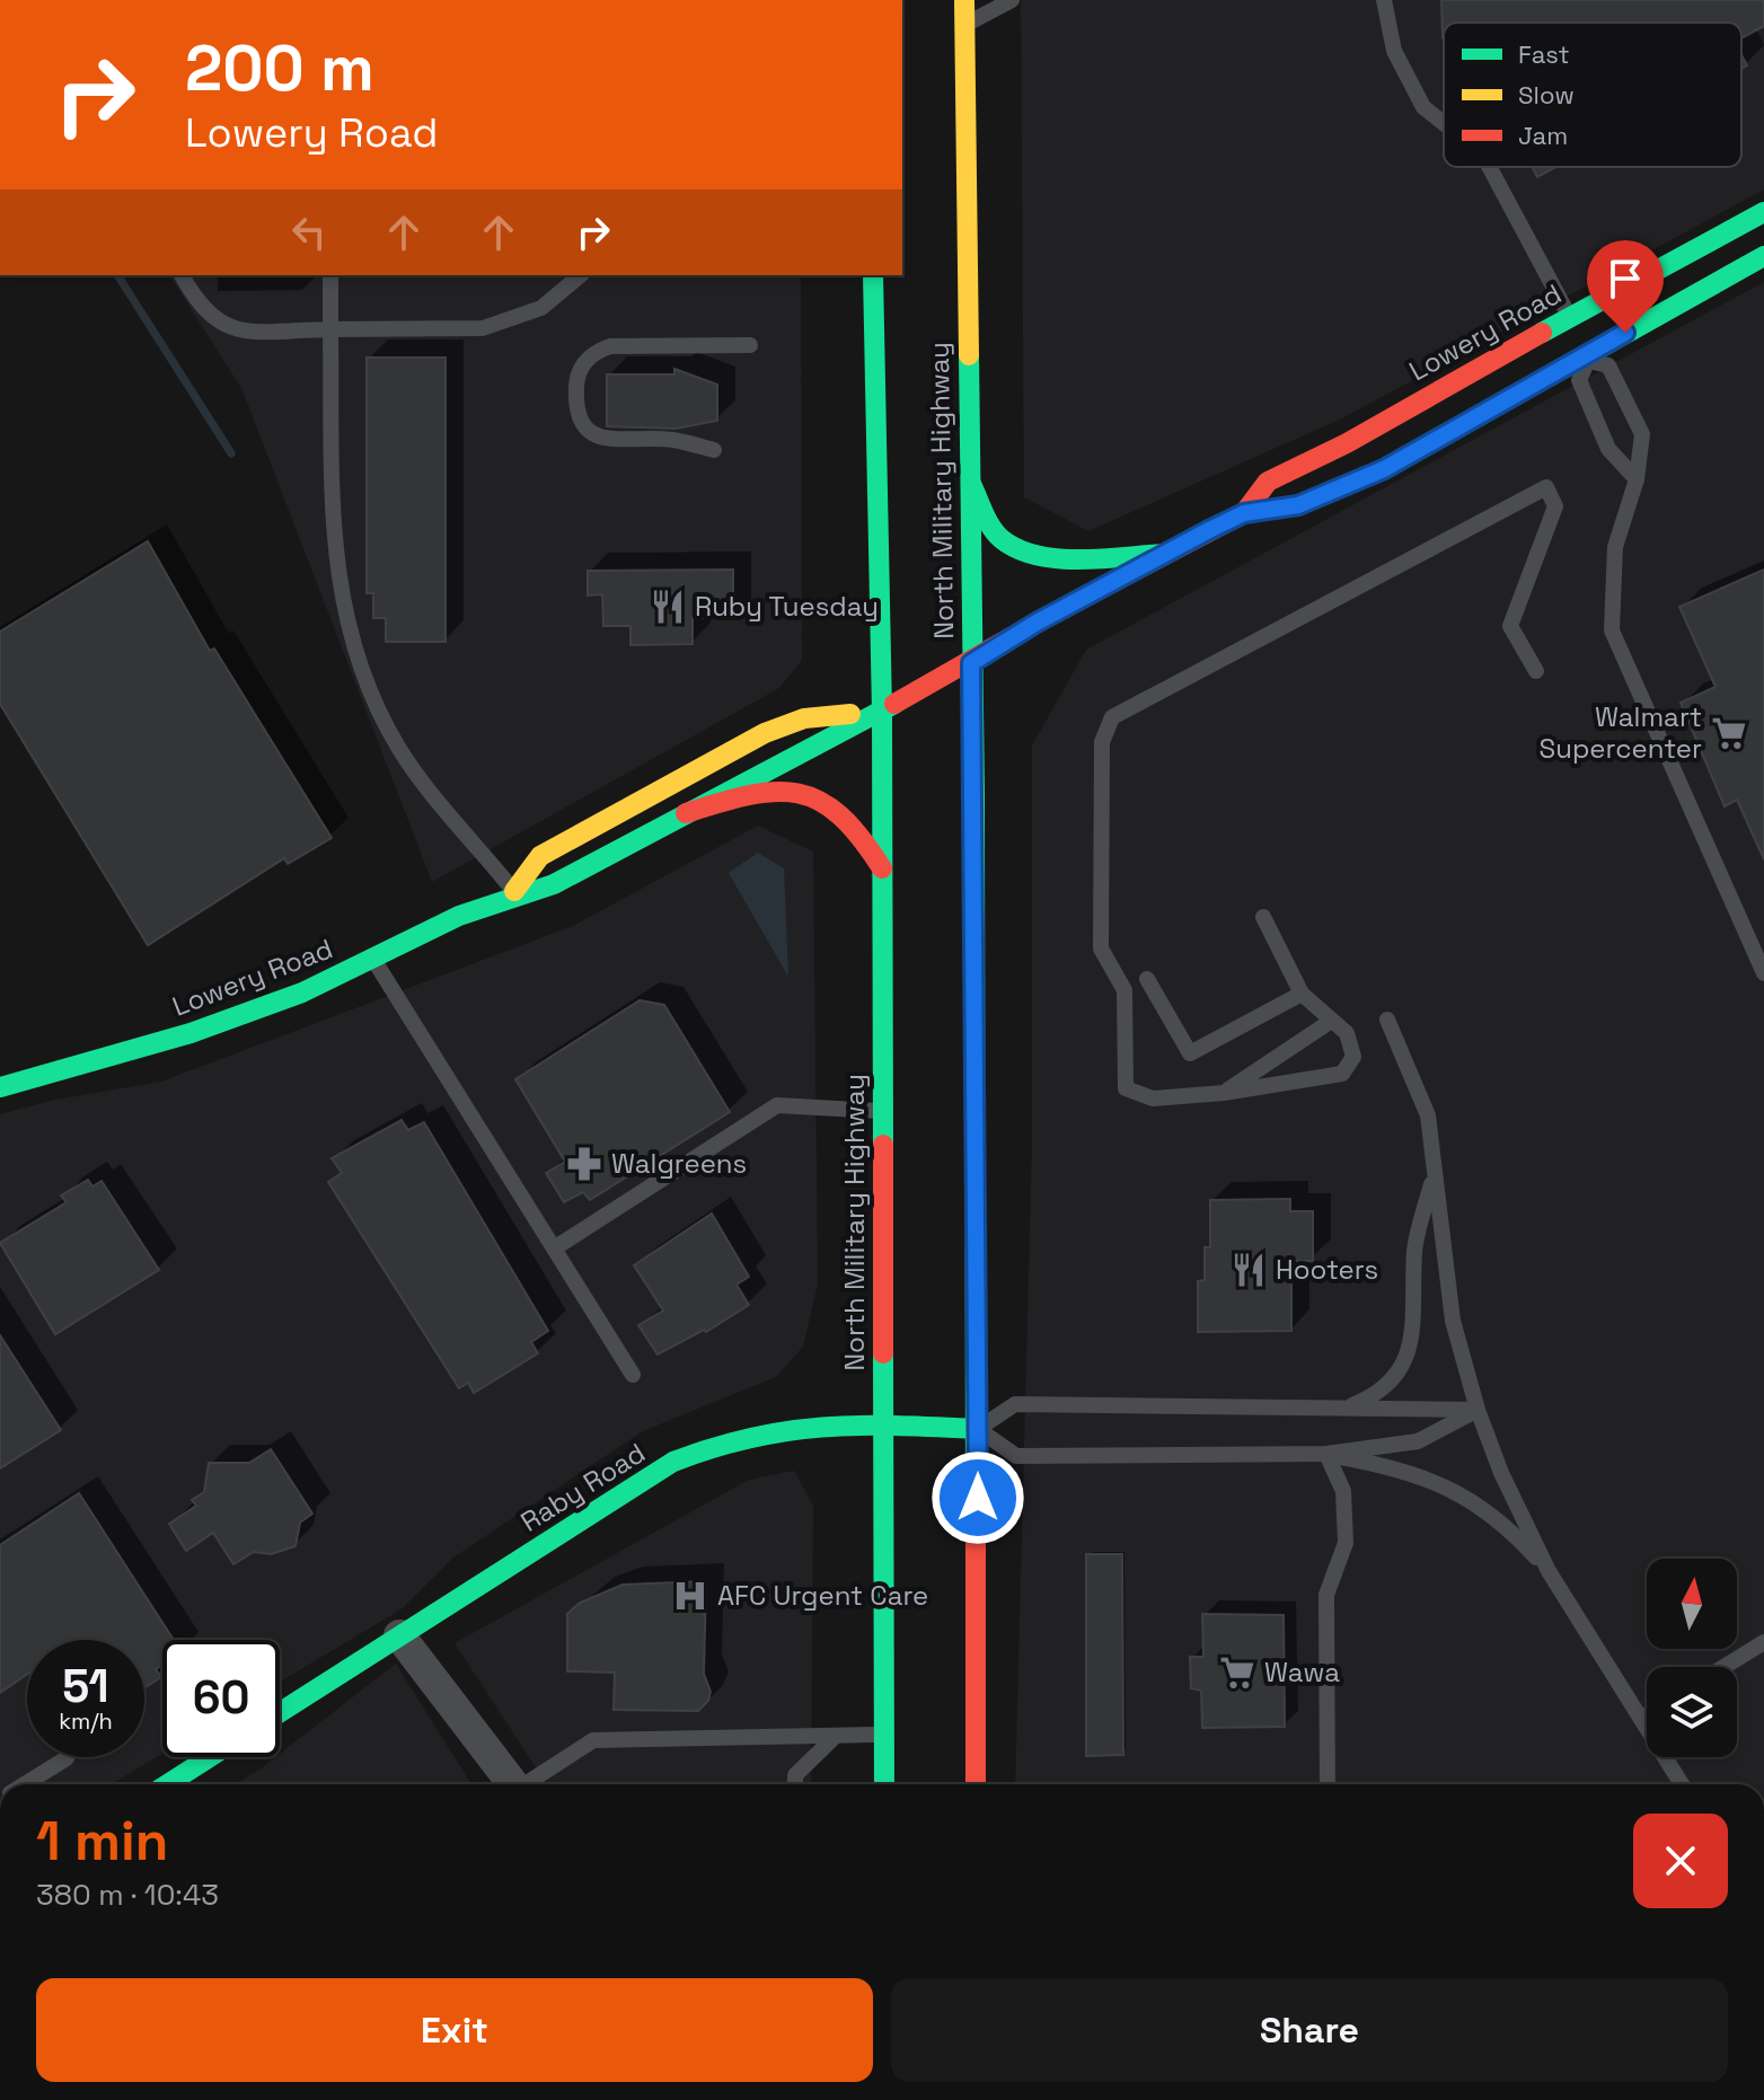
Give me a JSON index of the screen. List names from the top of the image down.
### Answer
{
  "streets": {
    "street": ["Lowery Road", "North Military Highway", "Raby Road"]
  },
  "crossings": [
    ["Lowery Road", "North Military Highway"],
    ["North Military Highway", "Raby Road"]
  ],
  "places": {
    "restaurant": ["Ruby Tuesday", "Hooters"],
    "supermarket": ["Walmart Supercenter", "Wawa"],
    "pharmacy": ["Walgreens"],
    "hospital": ["AFC Urgent Care"]
  },
  "legend": ["Fast", "Slow", "Jam"],
  "north": "top",
  "page": {
    "turn": ["200 m", "Lowery Road"],
    "speed": "51 km/h",
    "limit": "60",
    "heading": ["1 min", "380 m · 10:43"],
    "buttons": ["Exit", "Share"]
  }
}
